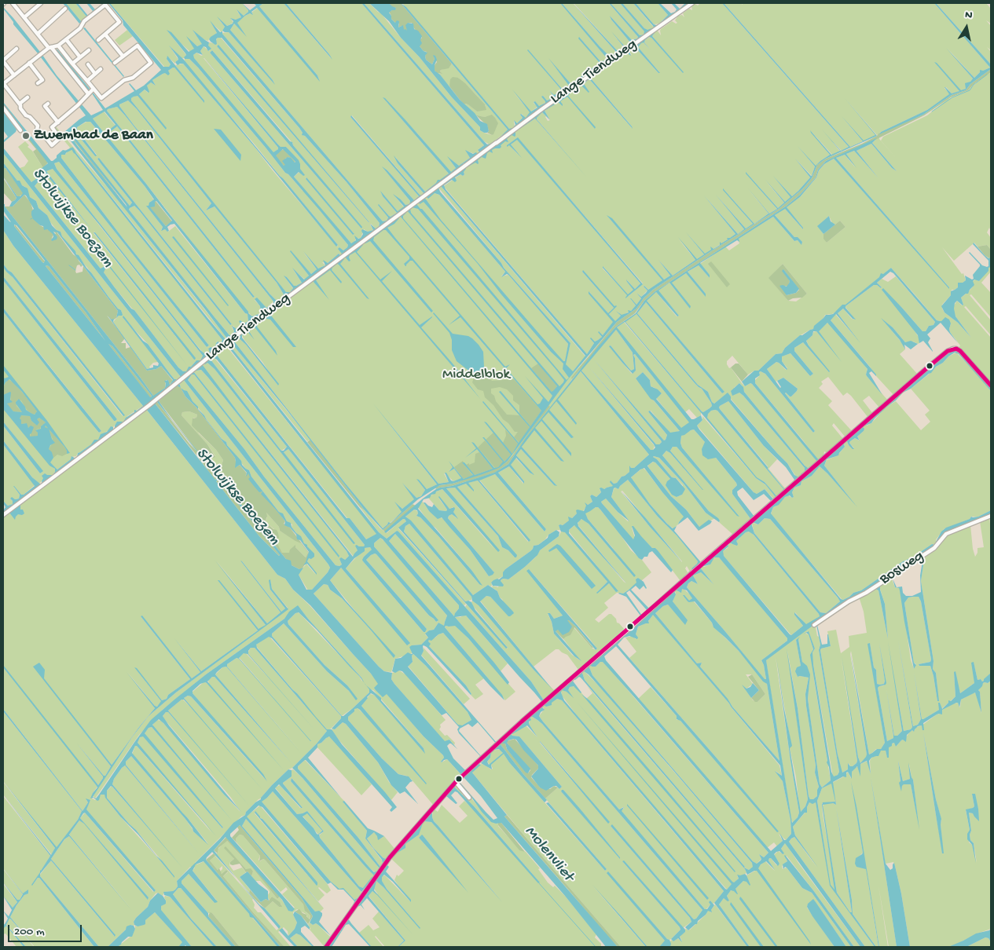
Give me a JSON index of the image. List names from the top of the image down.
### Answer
{
  "streets": {
    "street": ["Lange Tiendweg", "Bosweg"]
  },
  "water": ["Stolwijkse Boezem", "Molenvliet"],
  "parks": ["Middelblok"],
  "places": ["Zwembad de Baan"],
  "scale_bar": "200 m",
  "north": "top"
}
